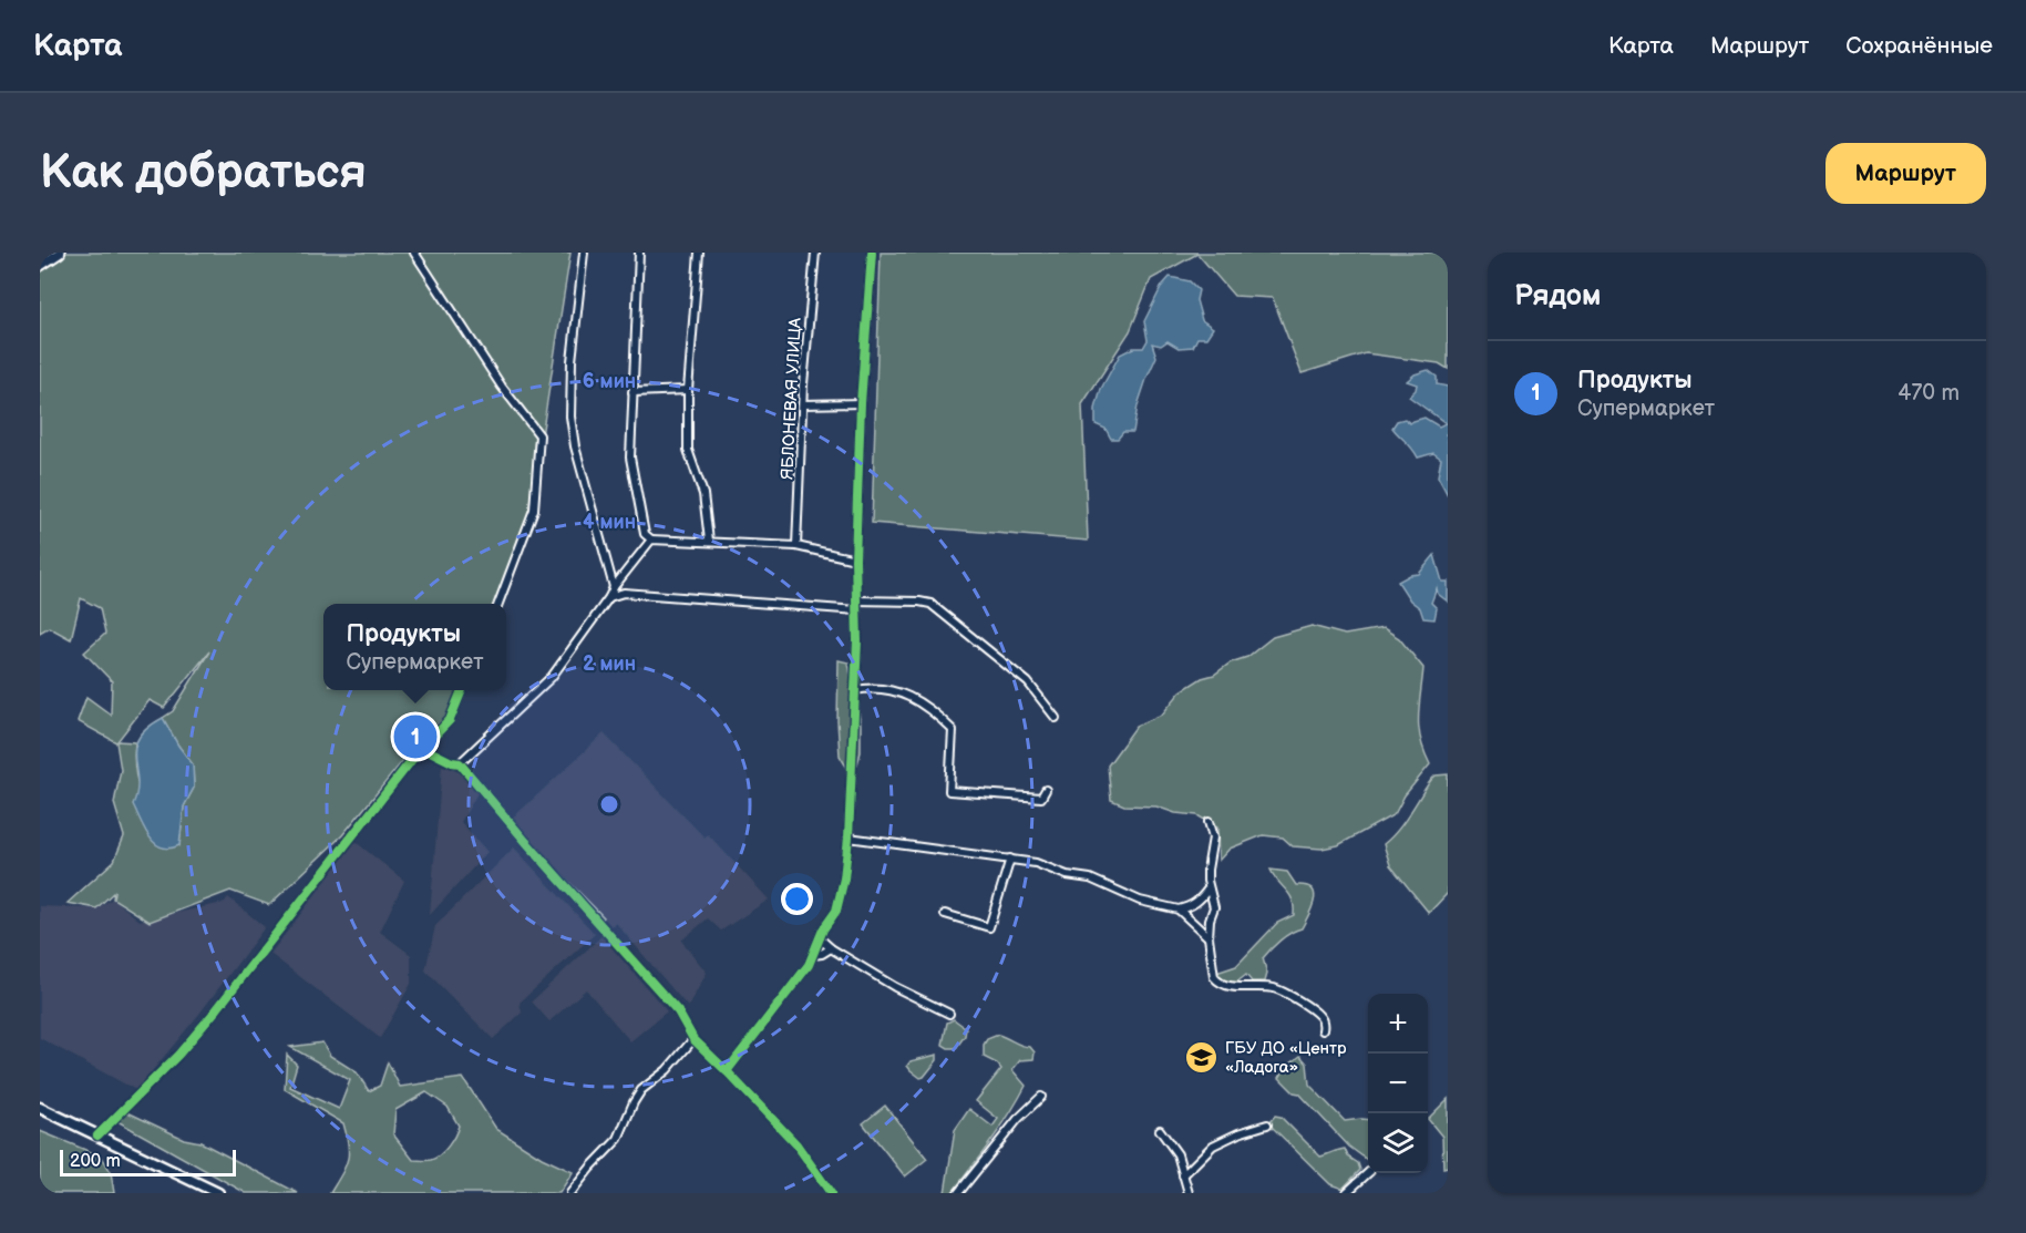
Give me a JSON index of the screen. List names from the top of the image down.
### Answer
{
  "streets": {
    "street": ["ЯБЛОНЕВАЯ УЛИЦА"]
  },
  "places": {
    "school or university": ["ГБУ ДО «Центр «Ладога»"]
  },
  "scale_bar": "200 m",
  "page": {
    "header": "Карта",
    "nav": ["Карта", "Маршрут", "Сохранённые"],
    "buttons": "Маршрут",
    "title": "Как добраться",
    "heading": "Рядом",
    "list": [
      {
        "mark": "1",
        "name": "Продукты",
        "note": "Супермаркет",
        "value": "470 m"
      }
    ],
    "popup": ["Продукты", "Супермаркет"],
    "pins": "1",
    "map_buttons": ["+", "−"],
    "scale": "200 m"
  },
  "rings": ["6 мин", "4 мин", "2 мин"]
}
